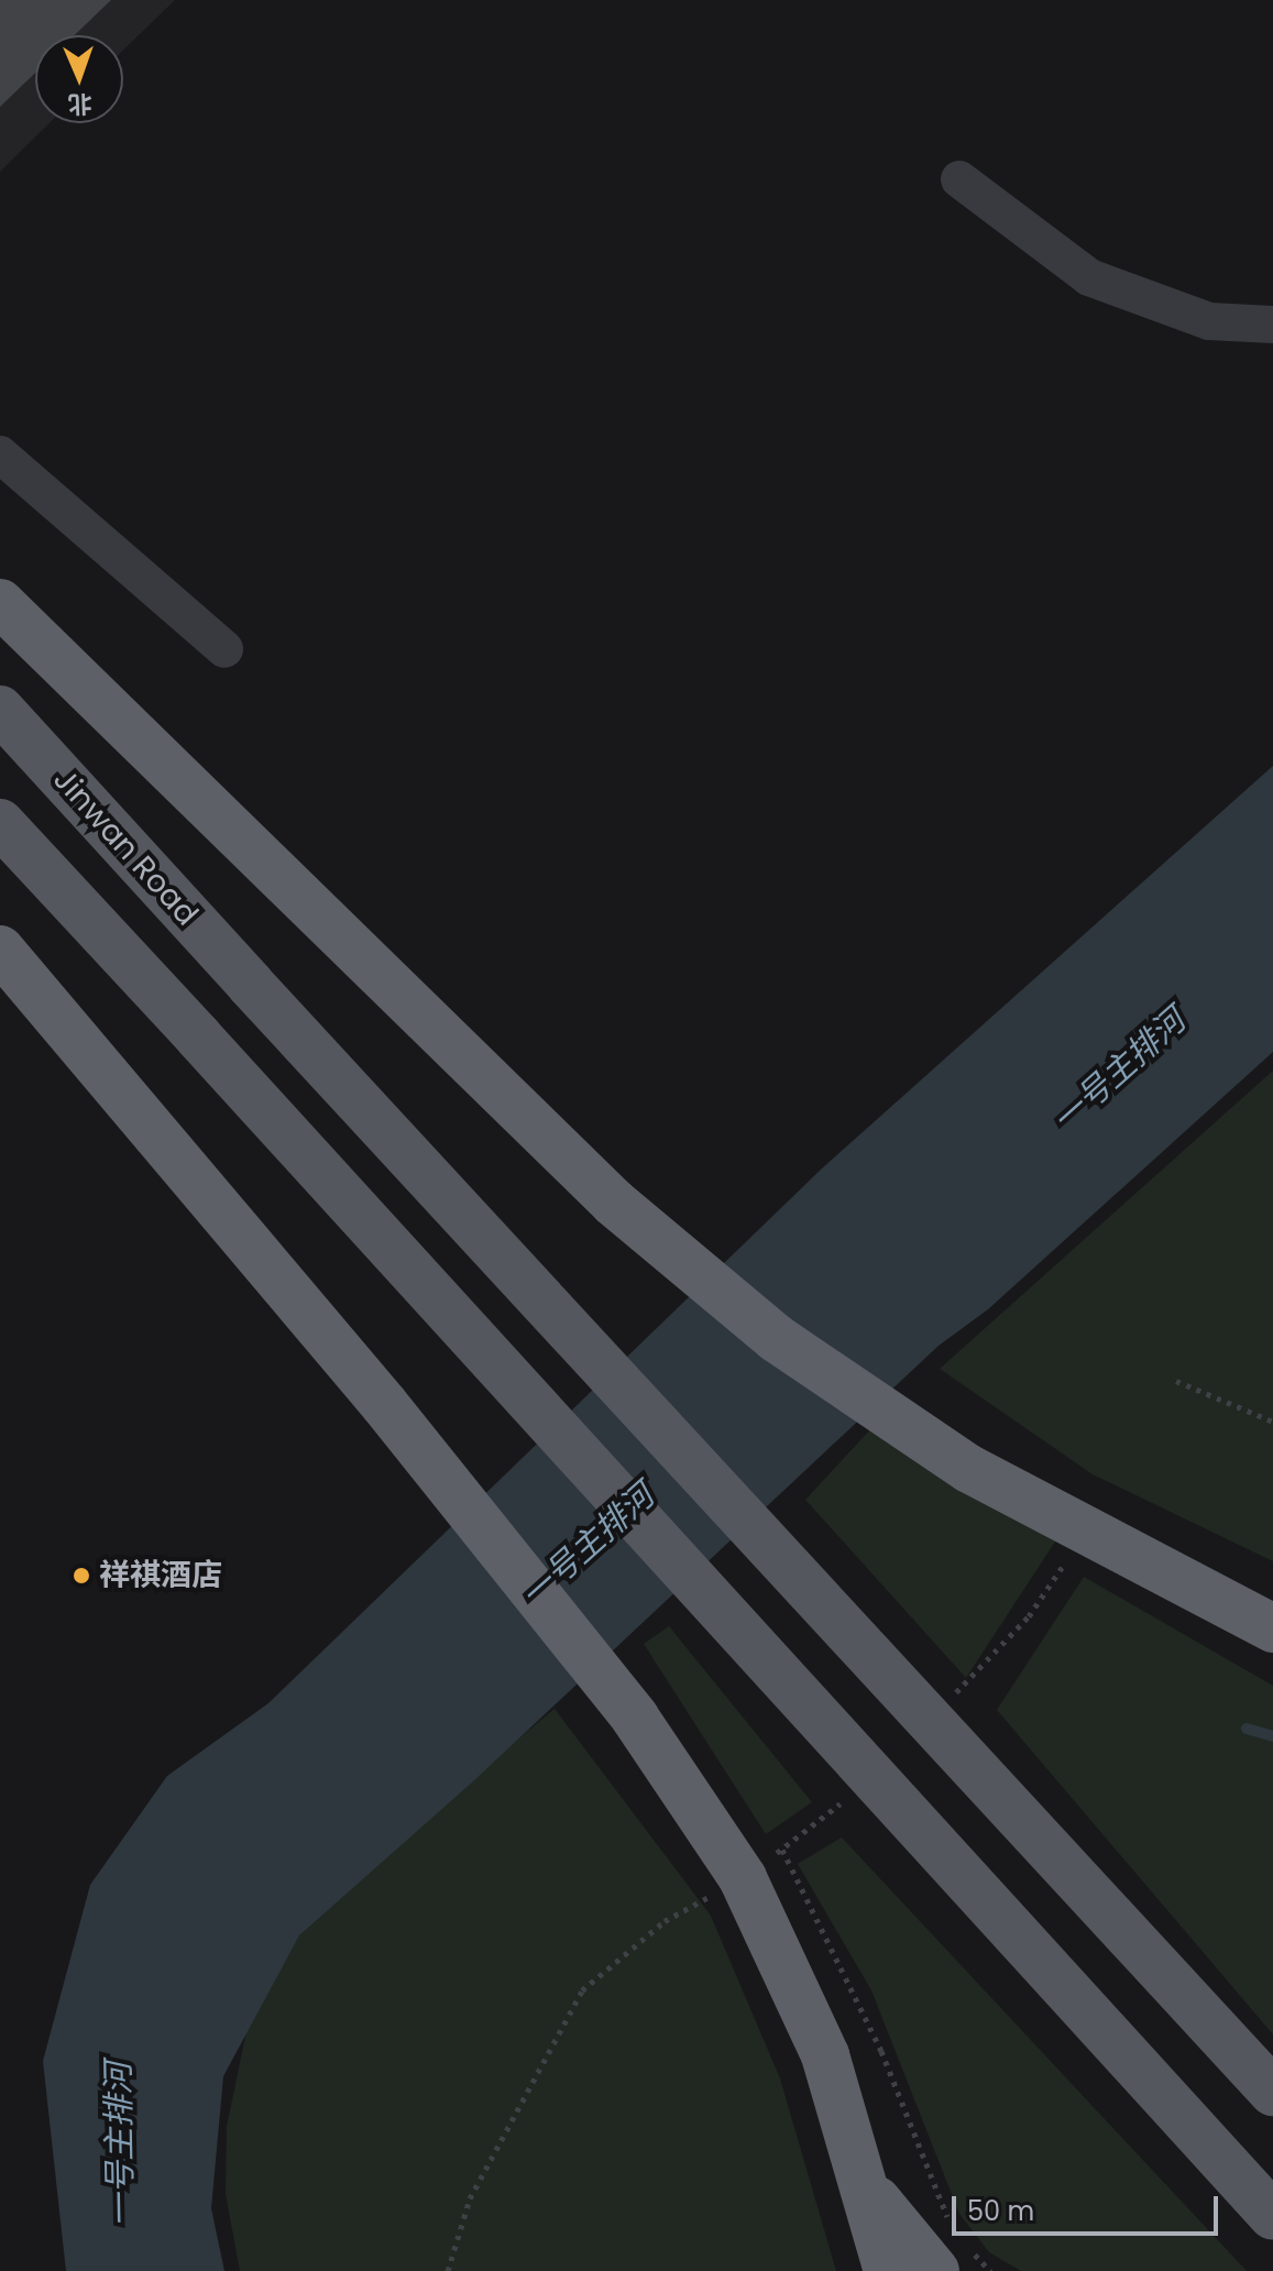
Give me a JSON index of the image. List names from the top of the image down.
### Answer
{
  "streets": {
    "main road": ["Jinwan Road"]
  },
  "water": ["一号主排河"],
  "places": ["祥祺酒店"],
  "scale_bar": "50 m",
  "north": "bottom"
}
